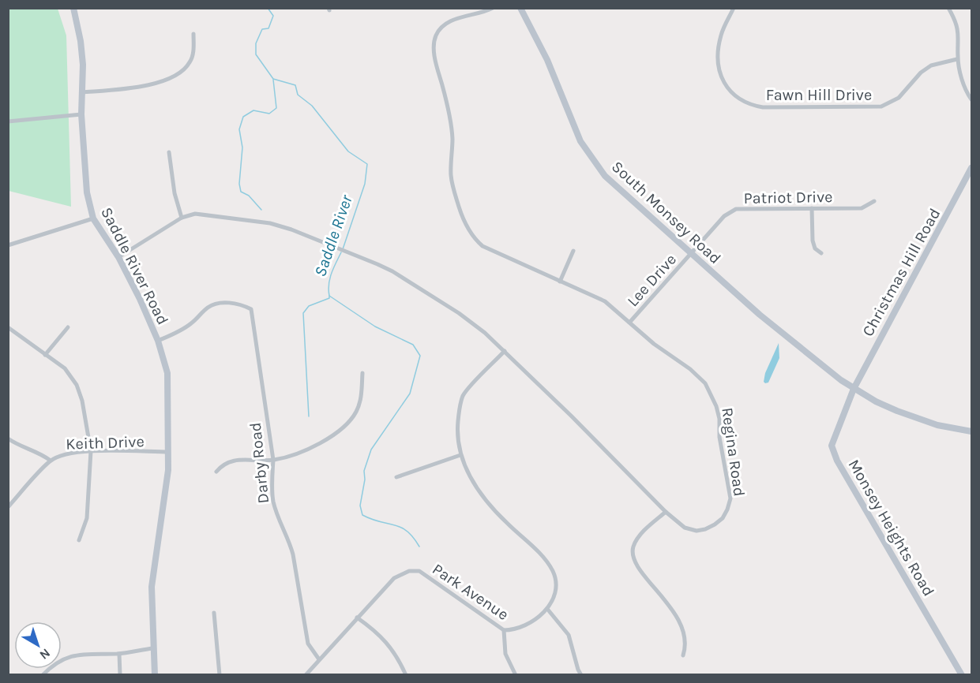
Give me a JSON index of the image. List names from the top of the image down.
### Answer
{
  "streets": {
    "street": [
      "Fawn Hill Drive",
      "Patriot Drive",
      "South Monsey Road",
      "Saddle River Road",
      "Christmas Hill Road",
      "Lee Drive",
      "Keith Drive",
      "Regina Road",
      "Darby Road",
      "Monsey Heights Road",
      "Park Avenue"
    ]
  },
  "crossings": [
    ["Patriot Drive", "South Monsey Road"],
    ["Patriot Drive", "Lee Drive"],
    ["South Monsey Road", "Christmas Hill Road"],
    ["South Monsey Road", "Lee Drive"],
    ["South Monsey Road", "Monsey Heights Road"],
    ["Saddle River Road", "Keith Drive"],
    ["Saddle River Road", "Regina Road"],
    ["Saddle River Road", "Darby Road"],
    ["Christmas Hill Road", "Monsey Heights Road"],
    ["Lee Drive", "Regina Road"],
    ["Darby Road", "Park Avenue"]
  ],
  "water": ["Saddle River"],
  "north": "bottom right"
}
